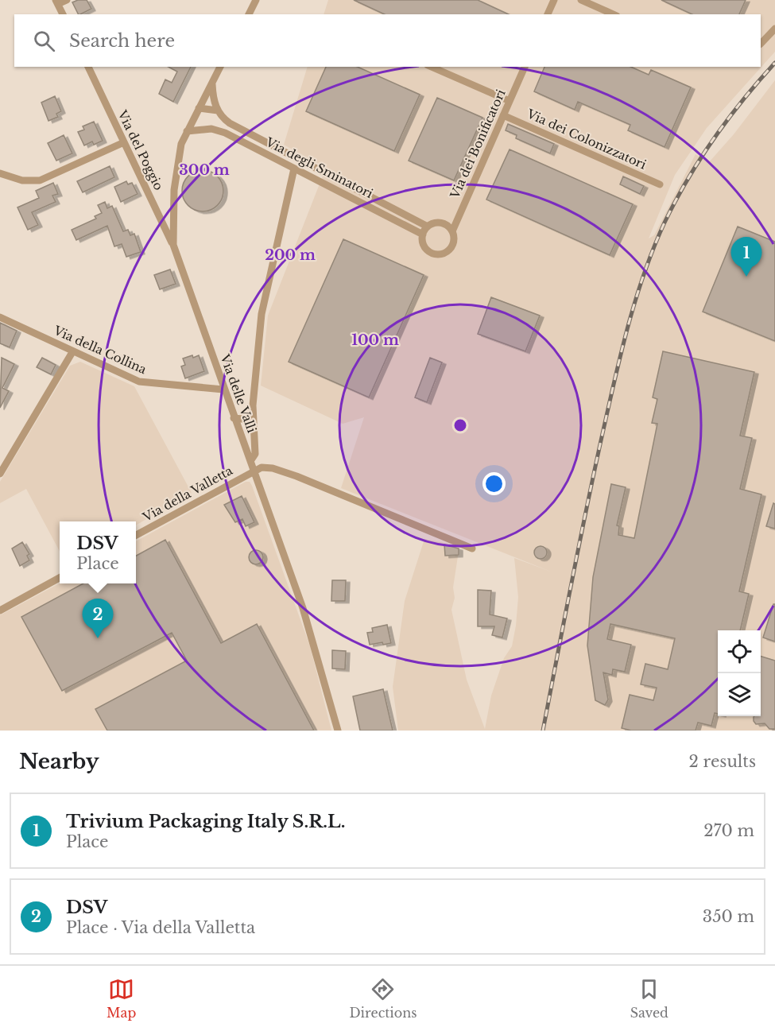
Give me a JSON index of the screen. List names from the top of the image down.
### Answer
{
  "streets": {
    "street": [
      "Via dei Colonizzatori",
      "Via dei Bonificatori",
      "Via del Poggio",
      "Via degli Sminatori",
      "Via della Collina",
      "Via delle Valli",
      "Via della Valletta"
    ]
  },
  "crossings": [
    ["Via dei Colonizzatori", "Via dei Bonificatori"],
    ["Via dei Bonificatori", "Via degli Sminatori"],
    ["Via del Poggio", "Via delle Valli"],
    ["Via degli Sminatori", "Via delle Valli"],
    ["Via della Collina", "Via delle Valli"],
    ["Via delle Valli", "Via della Valletta"]
  ],
  "page": {
    "search": "Search here",
    "pins": ["1", "2"],
    "popup": ["DSV", "Place"],
    "heading": ["Nearby", "2 results"],
    "list": [
      {
        "mark": "1",
        "name": "Trivium Packaging Italy S.R.L.",
        "note": "Place",
        "value": "270 m"
      },
      {
        "mark": "2",
        "name": "DSV",
        "note": "Place · Via della Valletta",
        "value": "350 m"
      }
    ],
    "nav": ["Map", "Directions", "Saved"]
  },
  "rings": ["300 m", "200 m", "100 m"]
}
